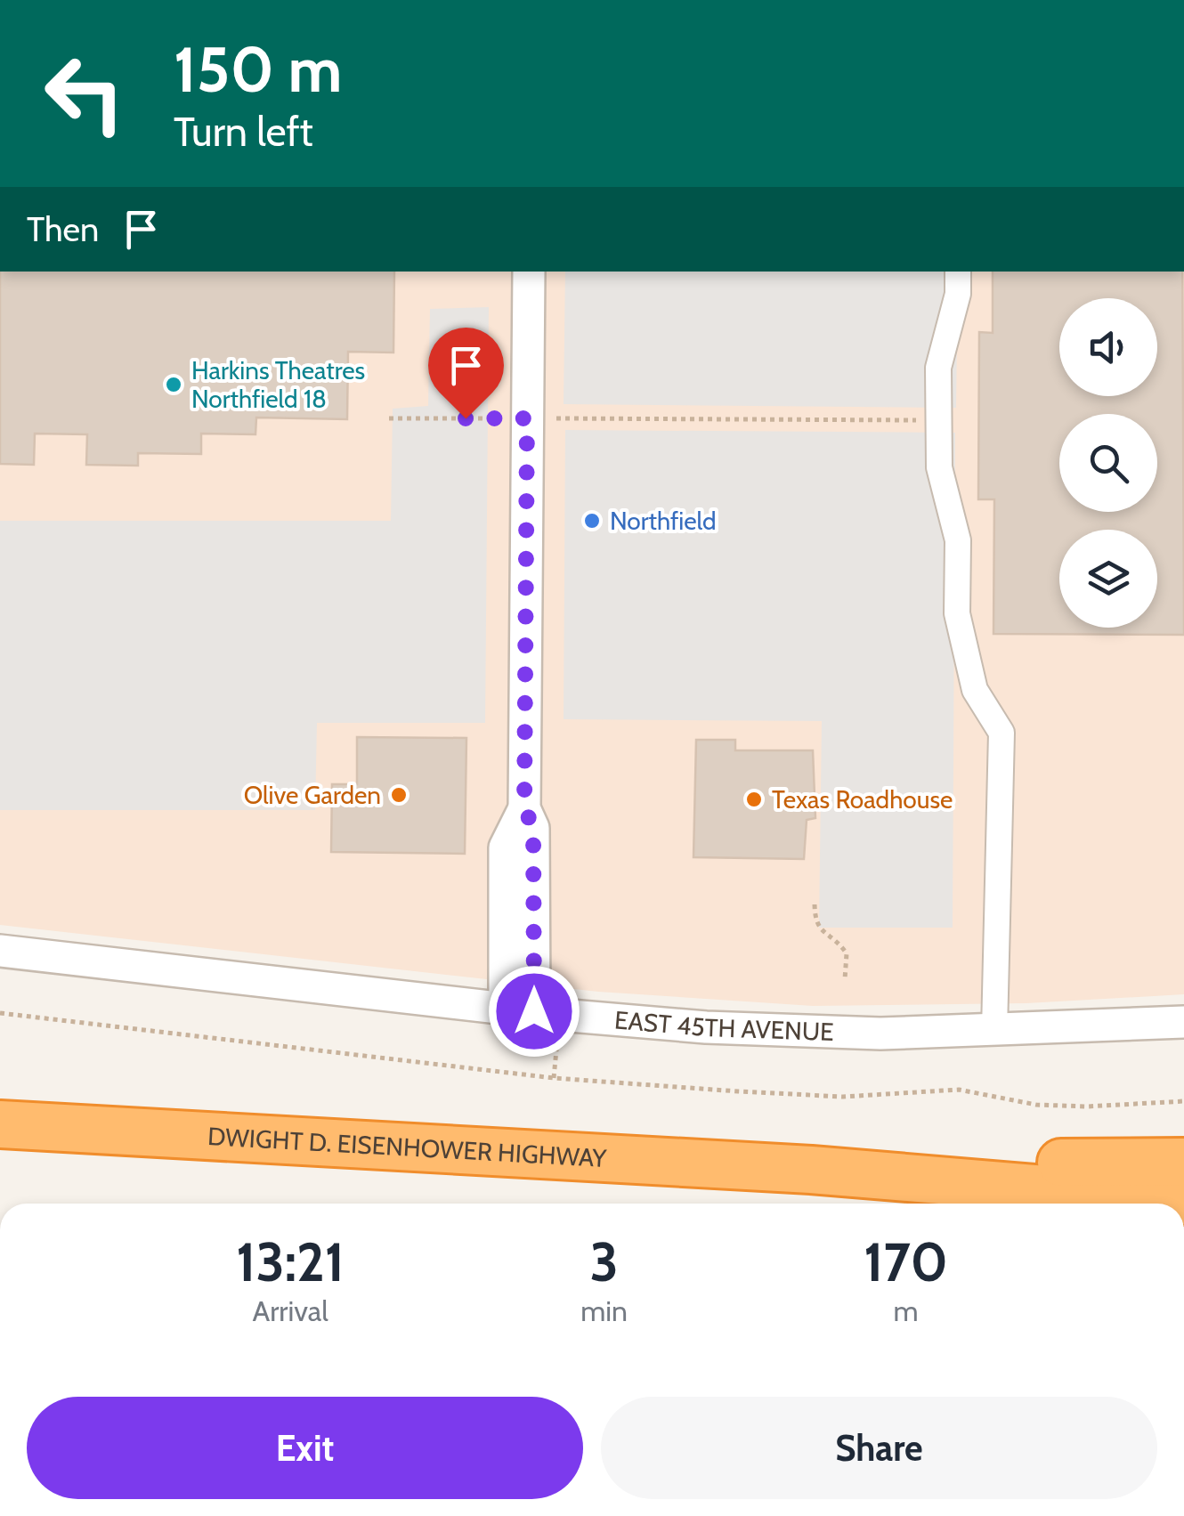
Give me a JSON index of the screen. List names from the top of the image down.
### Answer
{
  "streets": {
    "highway": ["DWIGHT D. EISENHOWER HIGHWAY"],
    "street": ["EAST 45TH AVENUE"]
  },
  "places": [
    "Harkins Theatres Northfield 18",
    "Northfield",
    "Olive Garden",
    "Texas Roadhouse"
  ],
  "page": {
    "turn": ["150 m", "Turn left"],
    "then": "Then",
    "eta": [
      "13:21",
      "Arrival",
      "3",
      "min",
      "170",
      "m"
    ],
    "buttons": ["Exit", "Share"]
  }
}
